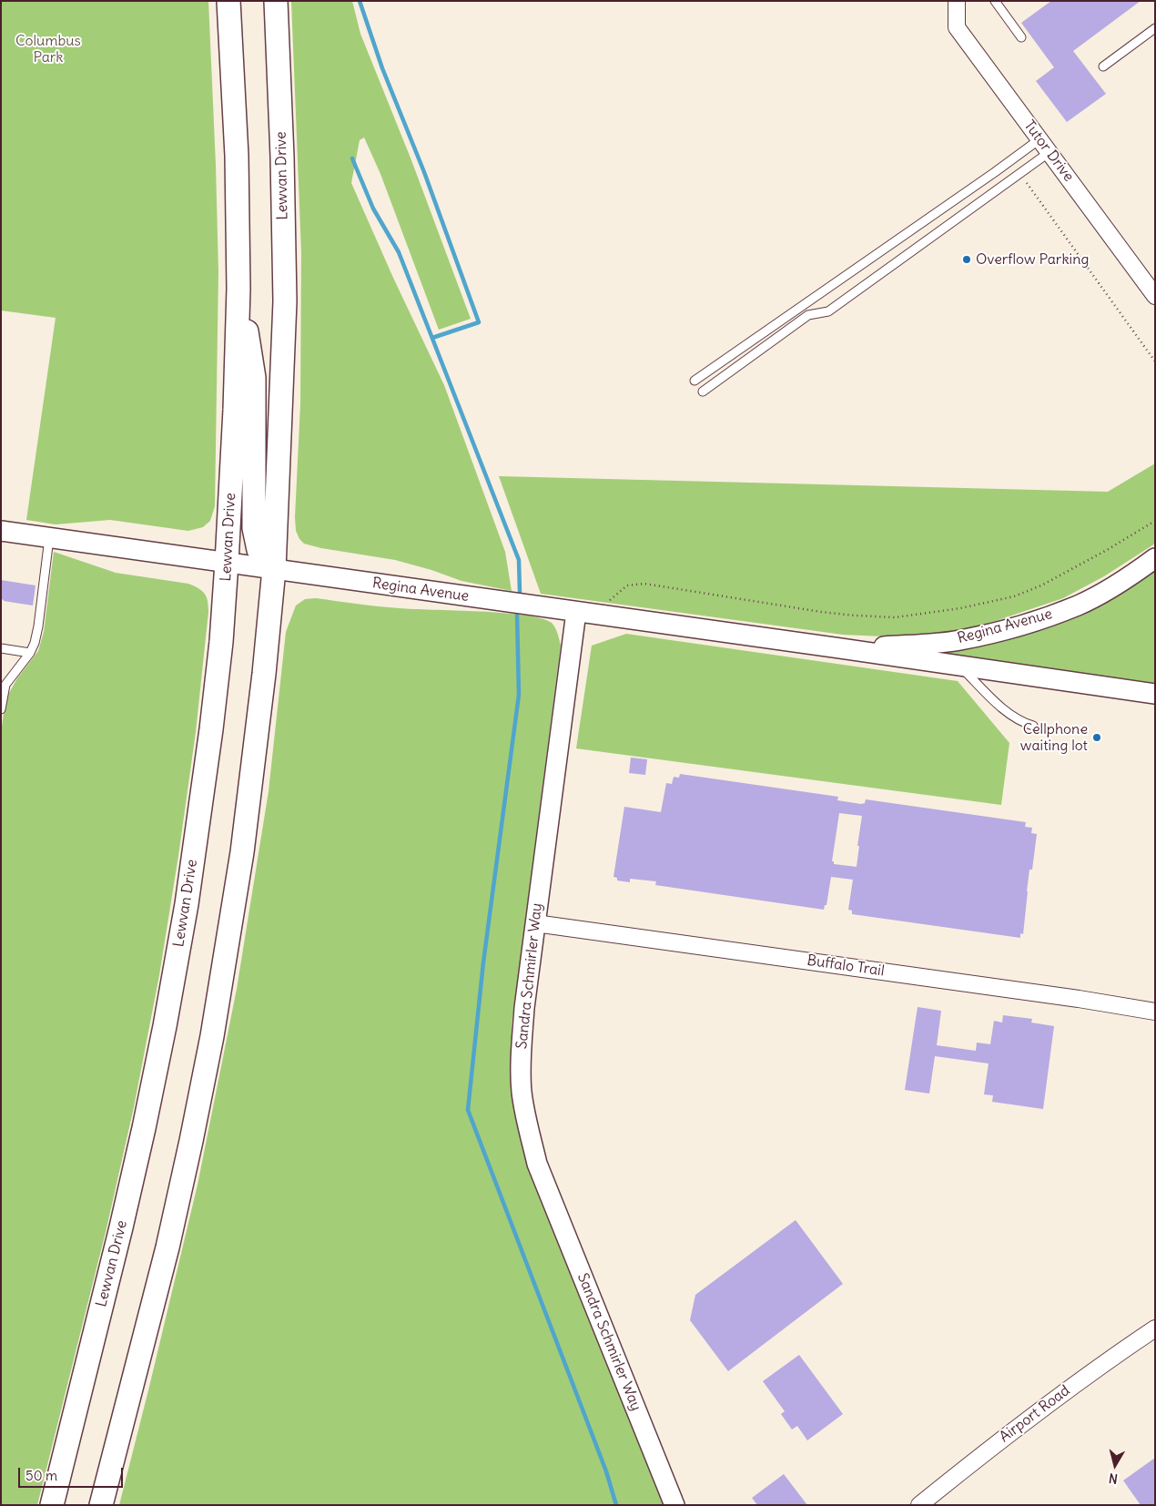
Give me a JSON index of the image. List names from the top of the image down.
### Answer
{
  "streets": {
    "main road": ["Lewvan Drive"],
    "street": [
      "Tutor Drive",
      "Regina Avenue",
      "Buffalo Trail",
      "Sandra Schmirler Way",
      "Airport Road"
    ]
  },
  "crossings": [
    ["Lewvan Drive", "Regina Avenue"],
    ["Regina Avenue", "Sandra Schmirler Way"],
    ["Buffalo Trail", "Sandra Schmirler Way"]
  ],
  "parks": ["Columbus Park"],
  "places": ["Overflow Parking", "Cellphone waiting lot"],
  "scale_bar": "50 m",
  "north": "bottom"
}
